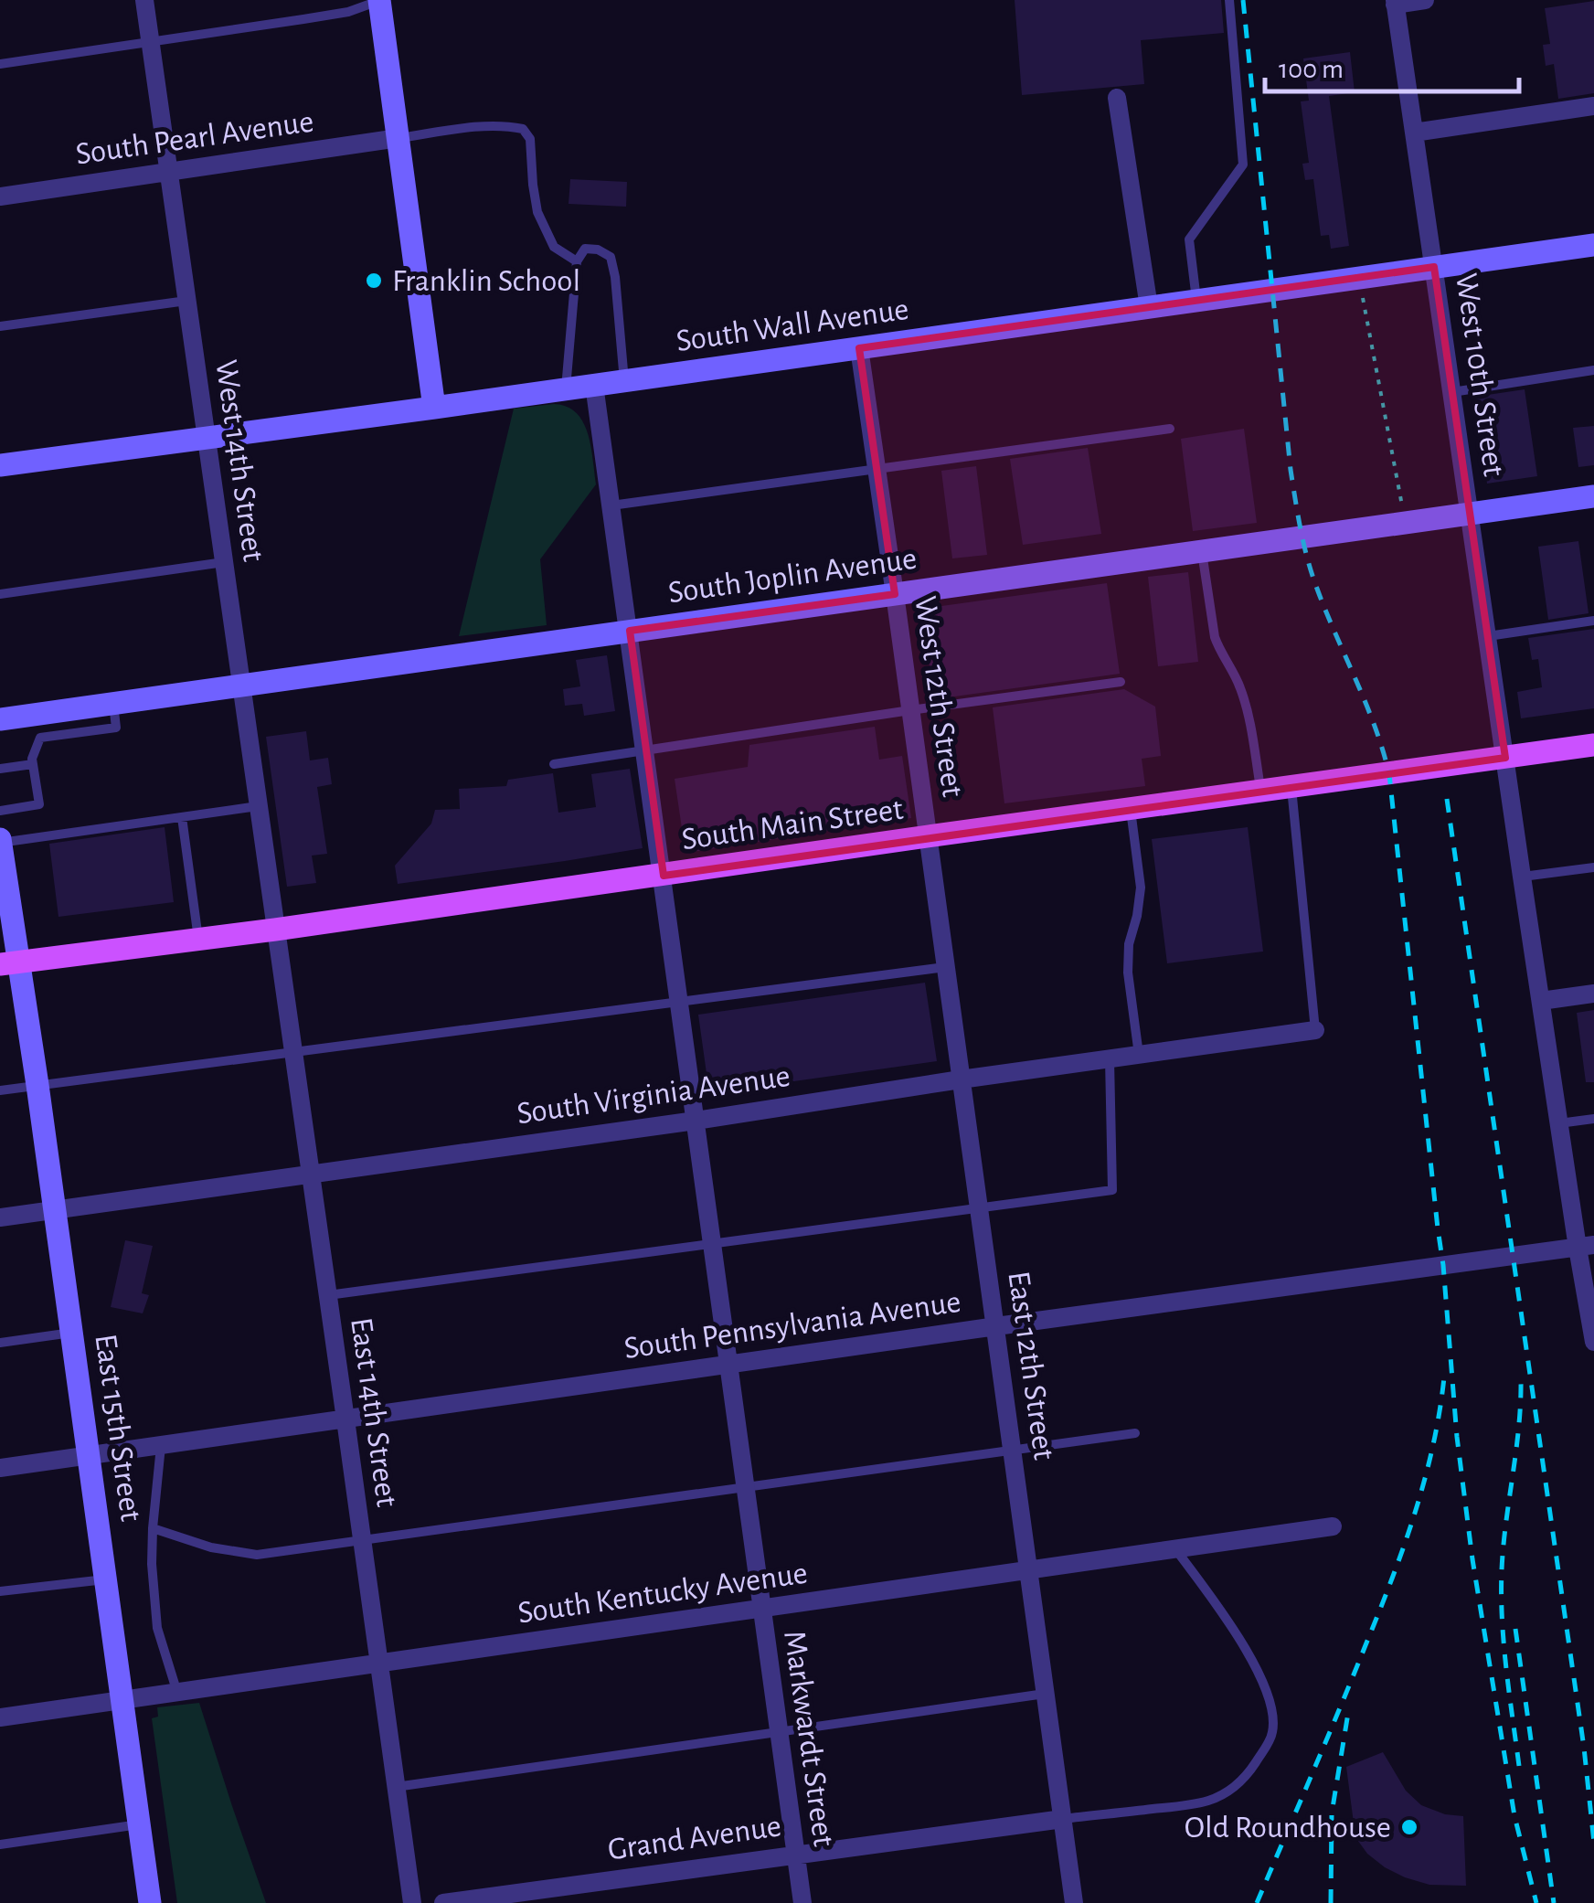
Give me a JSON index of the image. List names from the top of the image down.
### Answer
{
  "streets": {
    "main road": ["South Main Street"],
    "street": [
      "South Pearl Avenue",
      "South Wall Avenue",
      "West 10th Street",
      "West 14th Street",
      "South Joplin Avenue",
      "West 12th Street",
      "South Virginia Avenue",
      "South Pennsylvania Avenue",
      "East 12th Street",
      "East 14th Street",
      "East 15th Street",
      "South Kentucky Avenue",
      "Markwardt Street",
      "Grand Avenue"
    ]
  },
  "crossings": [
    ["South Pearl Avenue", "West 14th Street"],
    ["South Wall Avenue", "West 10th Street"],
    ["South Wall Avenue", "West 14th Street"],
    ["South Wall Avenue", "West 12th Street"],
    ["South Wall Avenue", "Markwardt Street"],
    ["West 10th Street", "South Joplin Avenue"],
    ["West 10th Street", "South Main Street"],
    ["West 10th Street", "South Pennsylvania Avenue"],
    ["West 14th Street", "South Joplin Avenue"],
    ["West 14th Street", "South Main Street"],
    ["West 14th Street", "East 14th Street"],
    ["South Joplin Avenue", "West 12th Street"],
    ["South Joplin Avenue", "Markwardt Street"],
    ["West 12th Street", "South Main Street"],
    ["West 12th Street", "East 12th Street"],
    ["South Main Street", "East 12th Street"],
    ["South Main Street", "East 14th Street"],
    ["South Main Street", "East 15th Street"],
    ["South Main Street", "Markwardt Street"],
    ["South Virginia Avenue", "East 12th Street"],
    ["South Virginia Avenue", "East 14th Street"],
    ["South Virginia Avenue", "East 15th Street"],
    ["South Virginia Avenue", "Markwardt Street"],
    ["South Pennsylvania Avenue", "East 12th Street"],
    ["South Pennsylvania Avenue", "East 14th Street"],
    ["South Pennsylvania Avenue", "East 15th Street"],
    ["South Pennsylvania Avenue", "Markwardt Street"],
    ["East 12th Street", "South Kentucky Avenue"],
    ["East 12th Street", "Grand Avenue"],
    ["East 14th Street", "South Kentucky Avenue"],
    ["East 15th Street", "South Kentucky Avenue"],
    ["South Kentucky Avenue", "Markwardt Street"],
    ["Markwardt Street", "Grand Avenue"]
  ],
  "places": ["Franklin School", "Old Roundhouse"],
  "scale_bar": "100 m"
}
